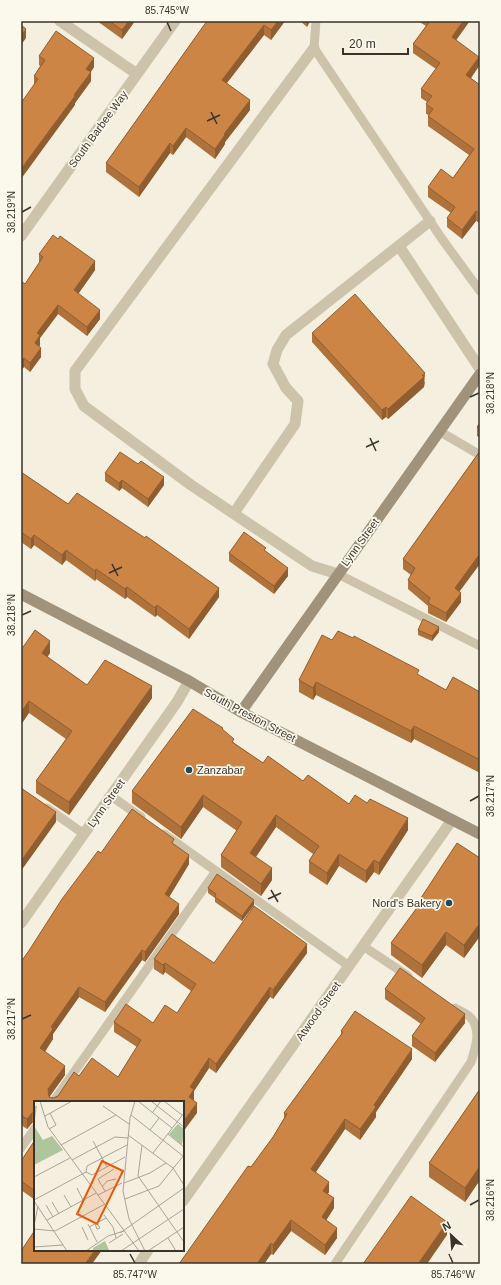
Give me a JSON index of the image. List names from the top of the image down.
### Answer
{
  "streets": {
    "main road": ["Lynn Street", "South Preston Street"],
    "street": ["South Barbee Way", "Atwood Street"]
  },
  "crossings": [
    ["Lynn Street", "South Preston Street"],
    ["South Preston Street", "Atwood Street"]
  ],
  "places": ["Zanzabar", "Nord's Bakery"],
  "scale_bar": "20 m",
  "north": "top left",
  "coordinates": [
    "85.745°W",
    "38.219°N",
    "38.218°N",
    "38.217°N",
    "38.216°N",
    "85.747°W",
    "85.746°W"
  ]
}
